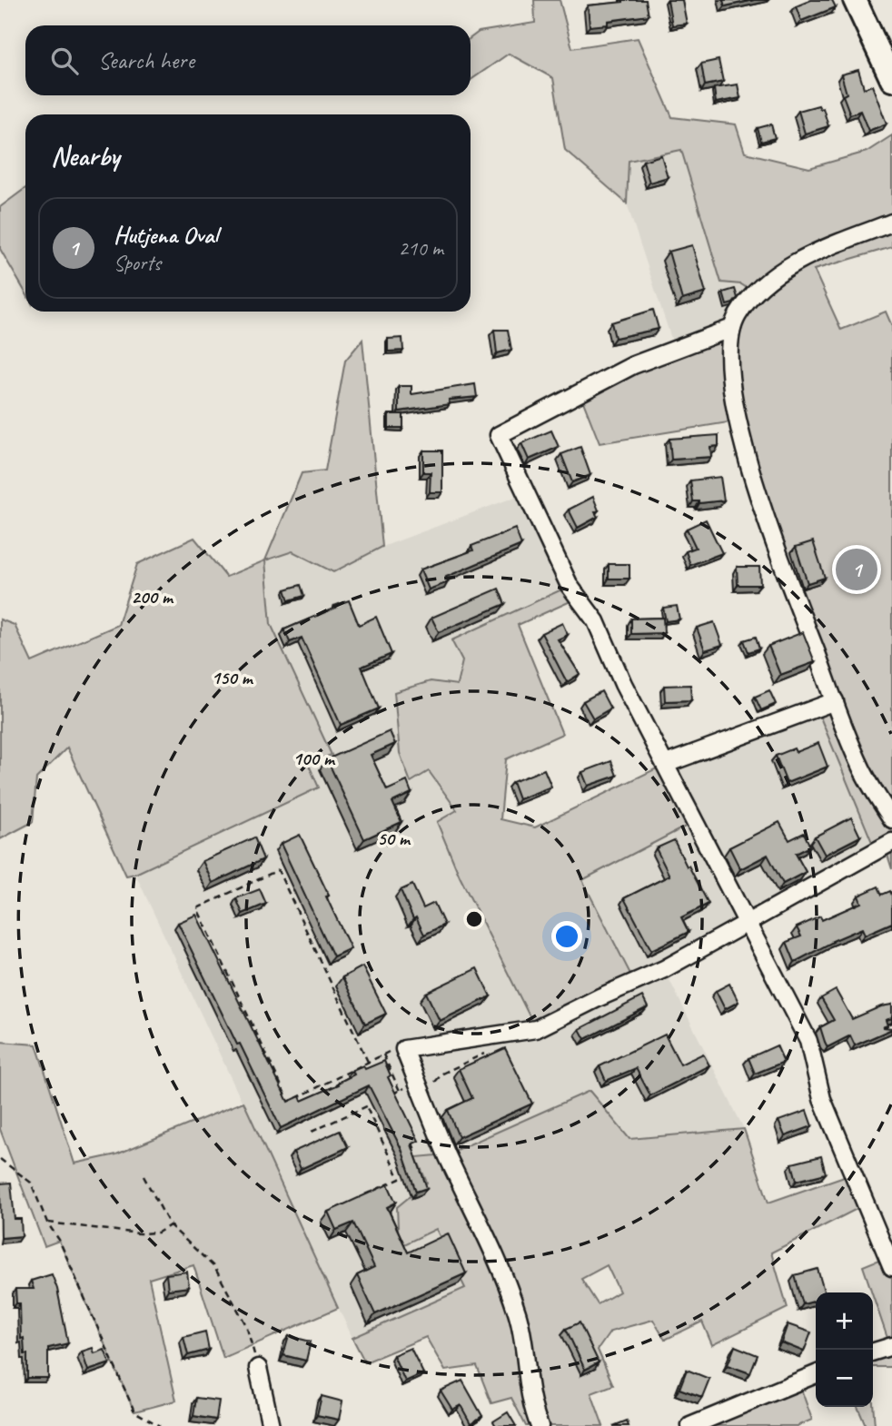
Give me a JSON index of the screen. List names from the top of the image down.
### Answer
{
  "page": {
    "search": "Search here",
    "heading": "Nearby",
    "list": [
      {
        "mark": "1",
        "name": "Hutjena Oval",
        "note": "Sports",
        "value": "210 m"
      }
    ],
    "pins": "1",
    "map_buttons": ["+", "−"]
  },
  "rings": [
    "200 m",
    "150 m",
    "100 m",
    "50 m"
  ]
}
